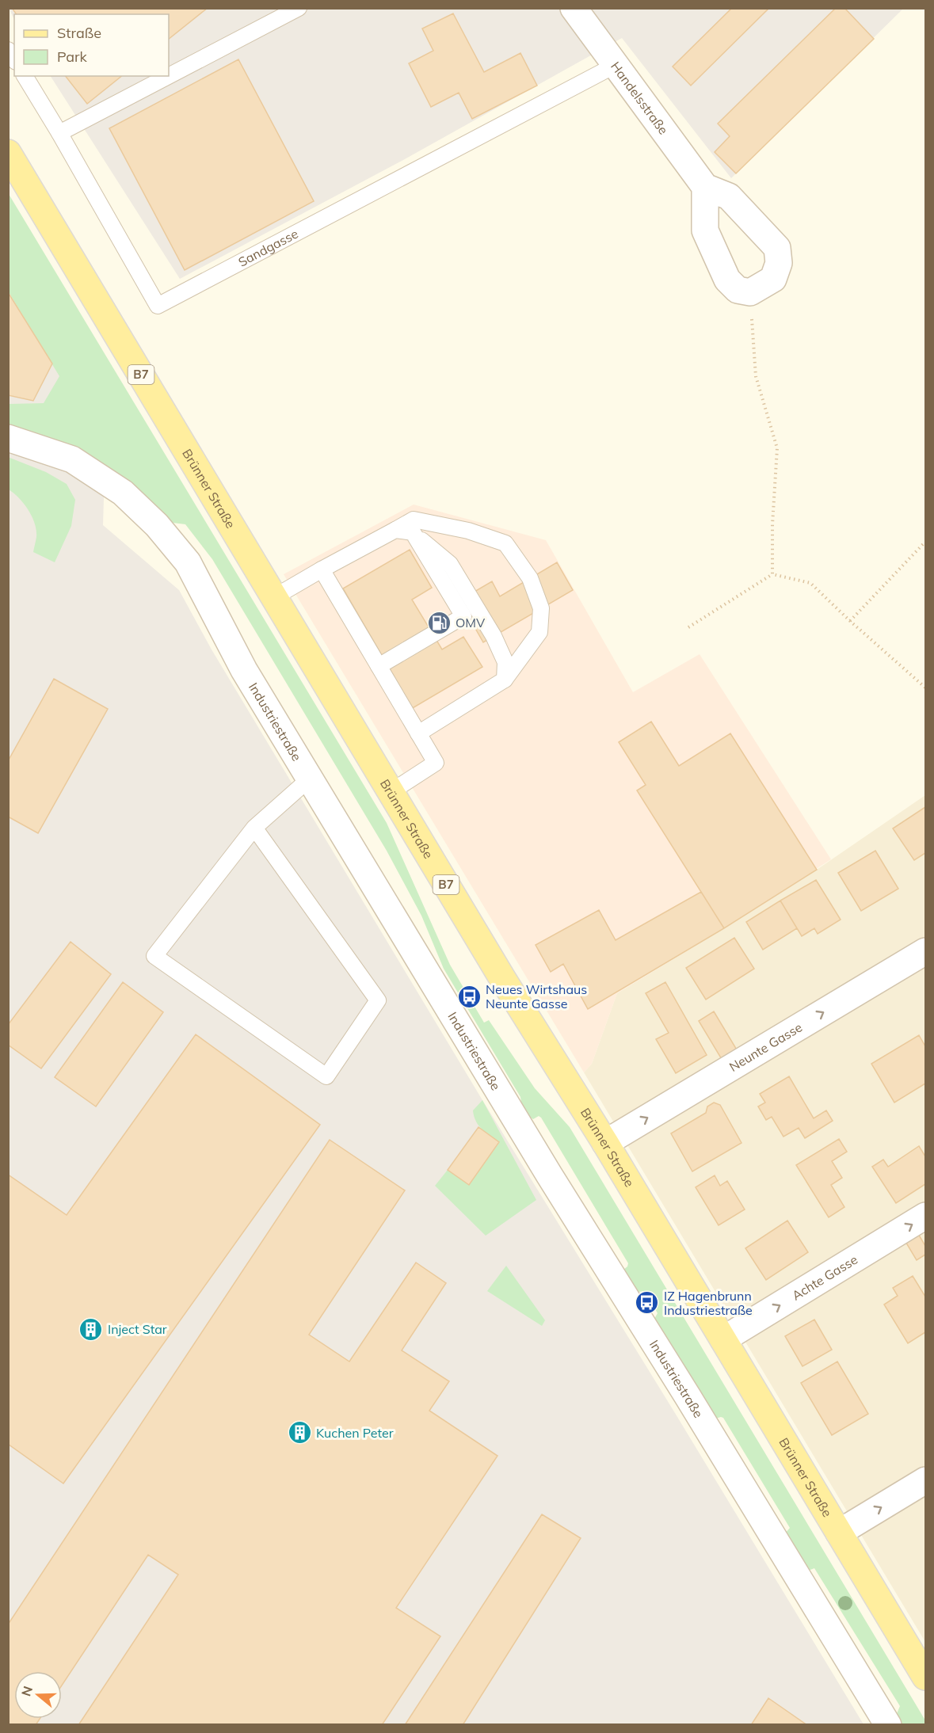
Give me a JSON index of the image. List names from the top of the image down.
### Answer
{
  "streets": {
    "main road": ["B7", "Brünner Straße"],
    "street": [
      "Handelsstraße",
      "Industriestraße",
      "Neunte Gasse",
      "Achte Gasse"
    ],
    "lane": ["Sandgasse"]
  },
  "crossings": [
    ["Handelsstraße", "Sandgasse"],
    ["Brünner Straße", "Neunte Gasse"],
    ["Brünner Straße", "Achte Gasse"]
  ],
  "one_way": ["Neunte Gasse"],
  "places": {
    "fuel station": ["OMV"],
    "bus stop": ["Neues Wirtshaus Neunte Gasse", "IZ Hagenbrunn Industriestraße"],
    "building": ["Inject Star", "Kuchen Peter"]
  },
  "legend": ["Straße", "Park"],
  "north": "left"
}
